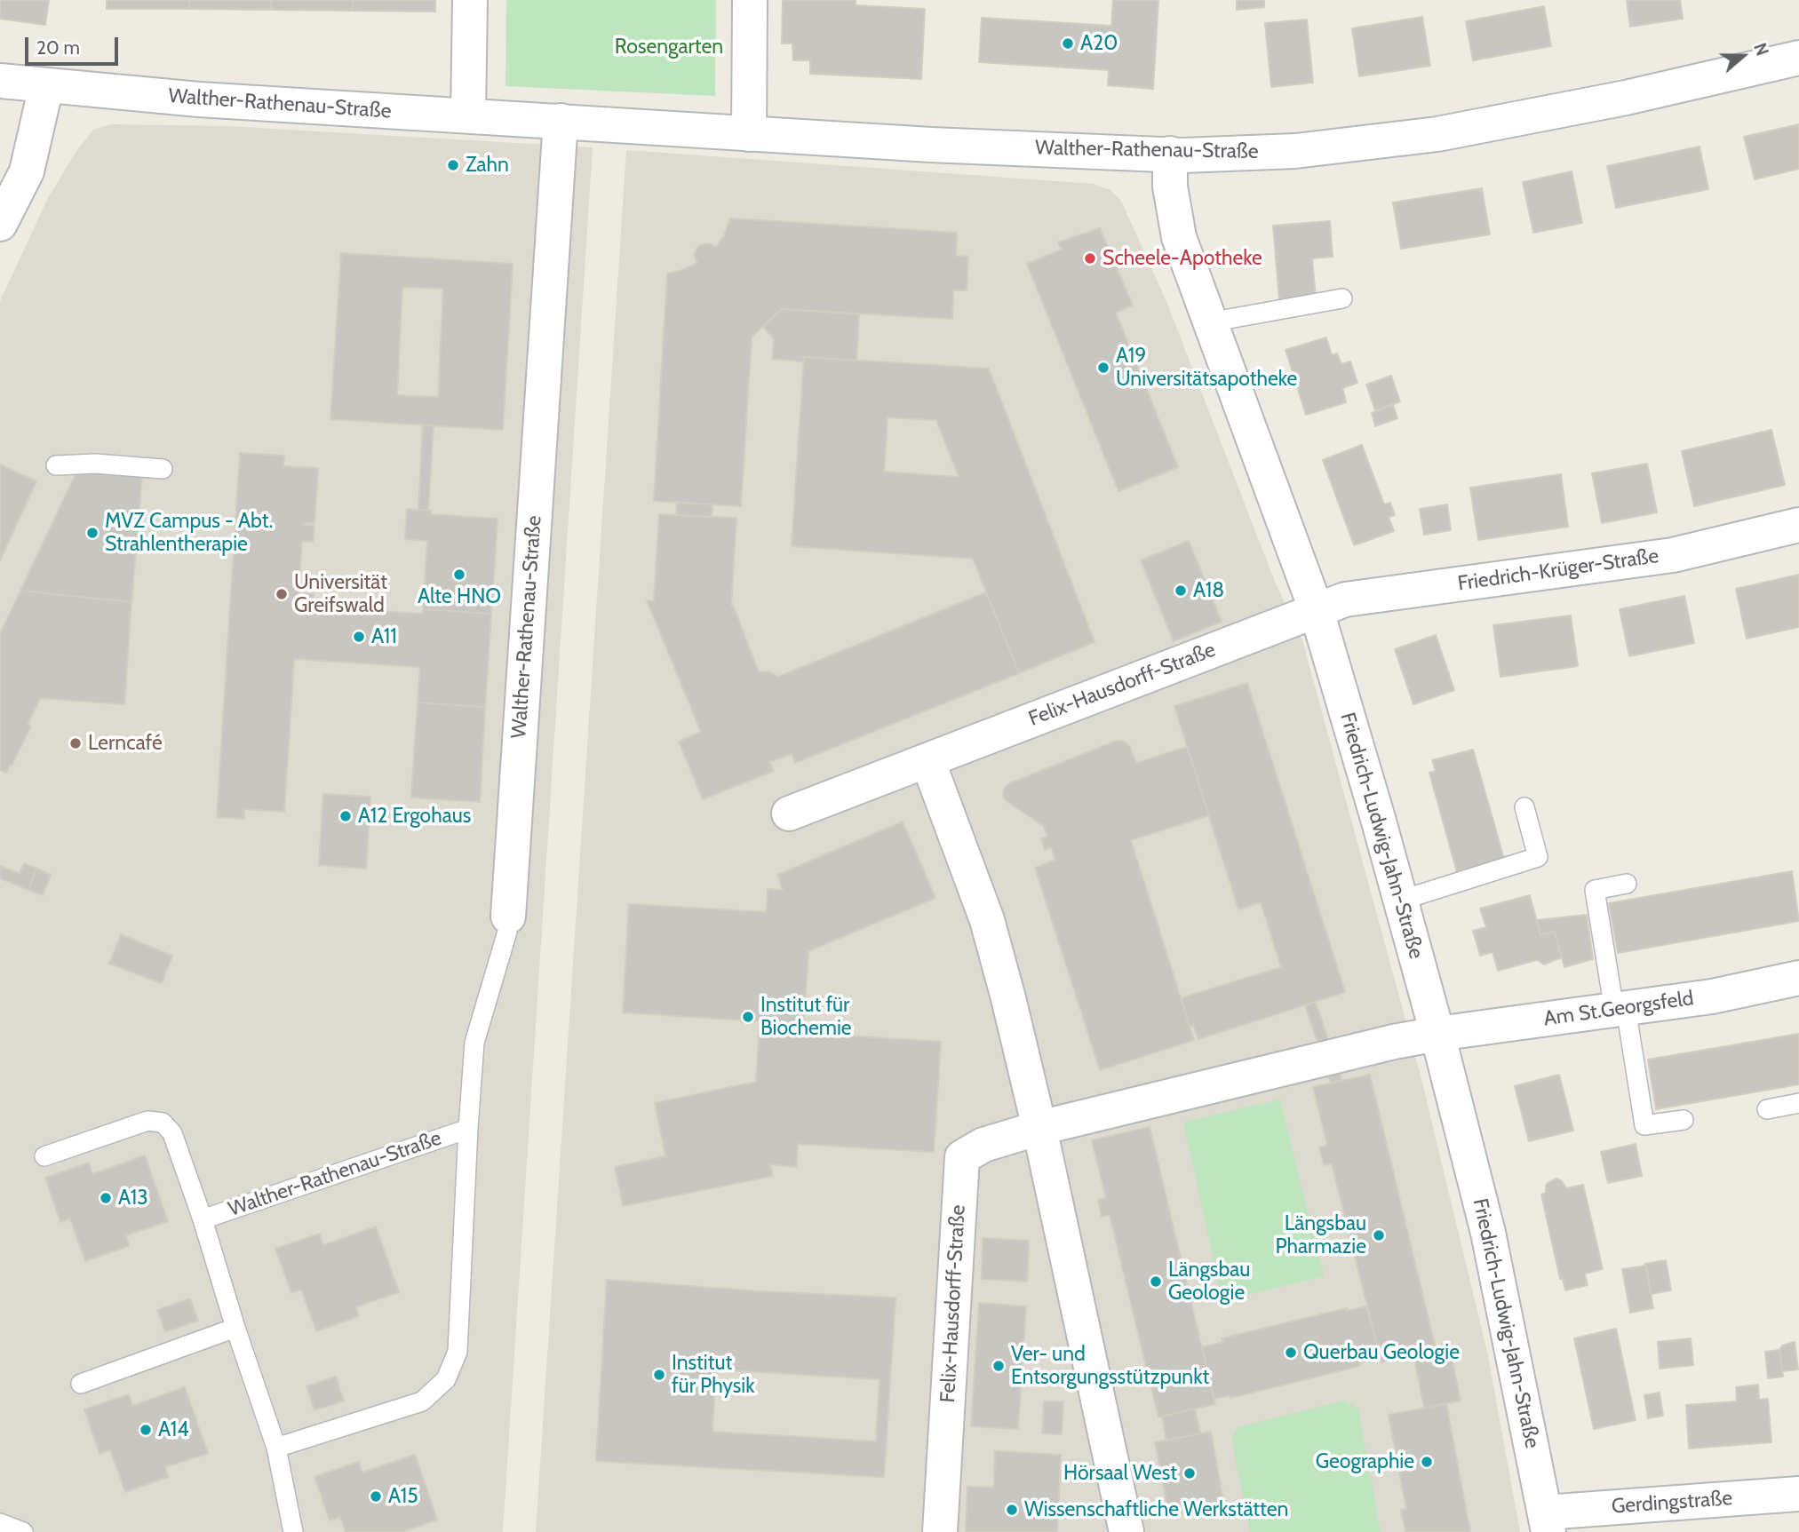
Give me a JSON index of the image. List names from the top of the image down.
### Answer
{
  "streets": {
    "street": [
      "Walther-Rathenau-Straße",
      "Friedrich-Krüger-Straße",
      "Felix-Hausdorff-Straße",
      "Friedrich-Ludwig-Jahn-Straße",
      "Am St.Georgsfeld",
      "Gerdingstraße"
    ]
  },
  "crossings": [
    ["Walther-Rathenau-Straße", "Friedrich-Ludwig-Jahn-Straße"],
    ["Friedrich-Krüger-Straße", "Felix-Hausdorff-Straße"],
    ["Friedrich-Krüger-Straße", "Friedrich-Ludwig-Jahn-Straße"],
    ["Felix-Hausdorff-Straße", "Friedrich-Ludwig-Jahn-Straße"],
    ["Felix-Hausdorff-Straße", "Am St.Georgsfeld"],
    ["Friedrich-Ludwig-Jahn-Straße", "Am St.Georgsfeld"],
    ["Friedrich-Ludwig-Jahn-Straße", "Gerdingstraße"]
  ],
  "parks": ["Rosengarten"],
  "places": [
    "A20",
    "Zahn",
    "Scheele-Apotheke",
    "A19 Universitätsapotheke",
    "MVZ Campus - Abt. Strahlentherapie",
    "Alte HNO",
    "A18",
    "Universität Greifswald",
    "A11",
    "Lerncafé",
    "A12 Ergohaus",
    "Institut für Biochemie",
    "A13",
    "Längsbau Pharmazie",
    "Längsbau Geologie",
    "Querbau Geologie",
    "Ver- und Entsorgungsstützpunkt",
    "Institut für Physik",
    "A14",
    "Geographie",
    "Hörsaal West",
    "A15",
    "Wissenschaftliche Werkstätten"
  ],
  "scale_bar": "20 m",
  "north": "right"
}
